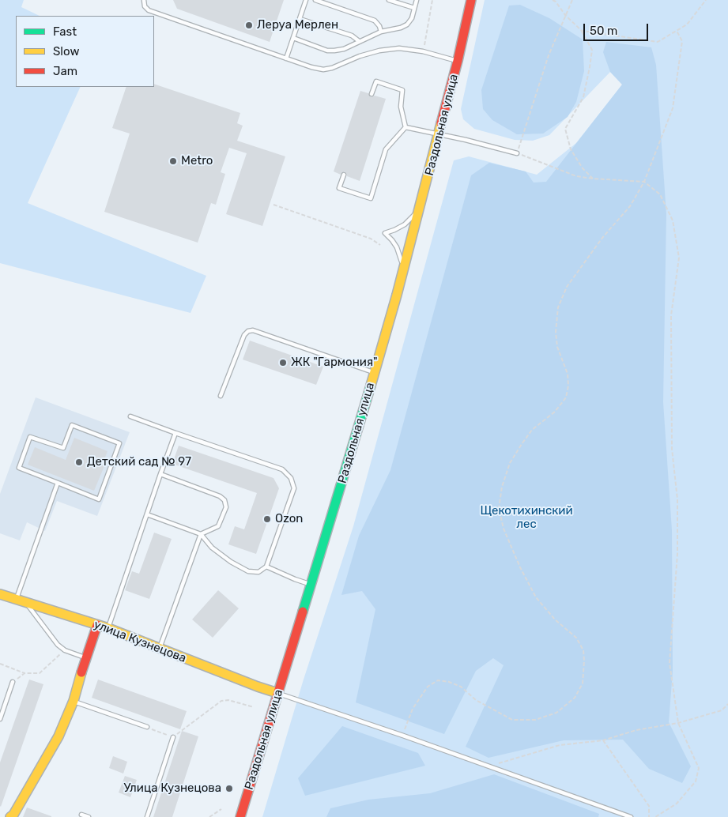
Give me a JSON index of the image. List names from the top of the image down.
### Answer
{
  "streets": {
    "main road": ["Раздольная улица", "улица Кузнецова"]
  },
  "crossings": [
    ["Раздольная улица", "улица Кузнецова"]
  ],
  "parks": ["Щекотихинский лес"],
  "places": [
    "Леруа Мерлен",
    "Metro",
    "ЖК \"Гармония\"",
    "Детский сад № 97",
    "Ozon",
    "Улица Кузнецова"
  ],
  "legend": ["Fast", "Slow", "Jam"],
  "scale_bar": "50 m"
}
